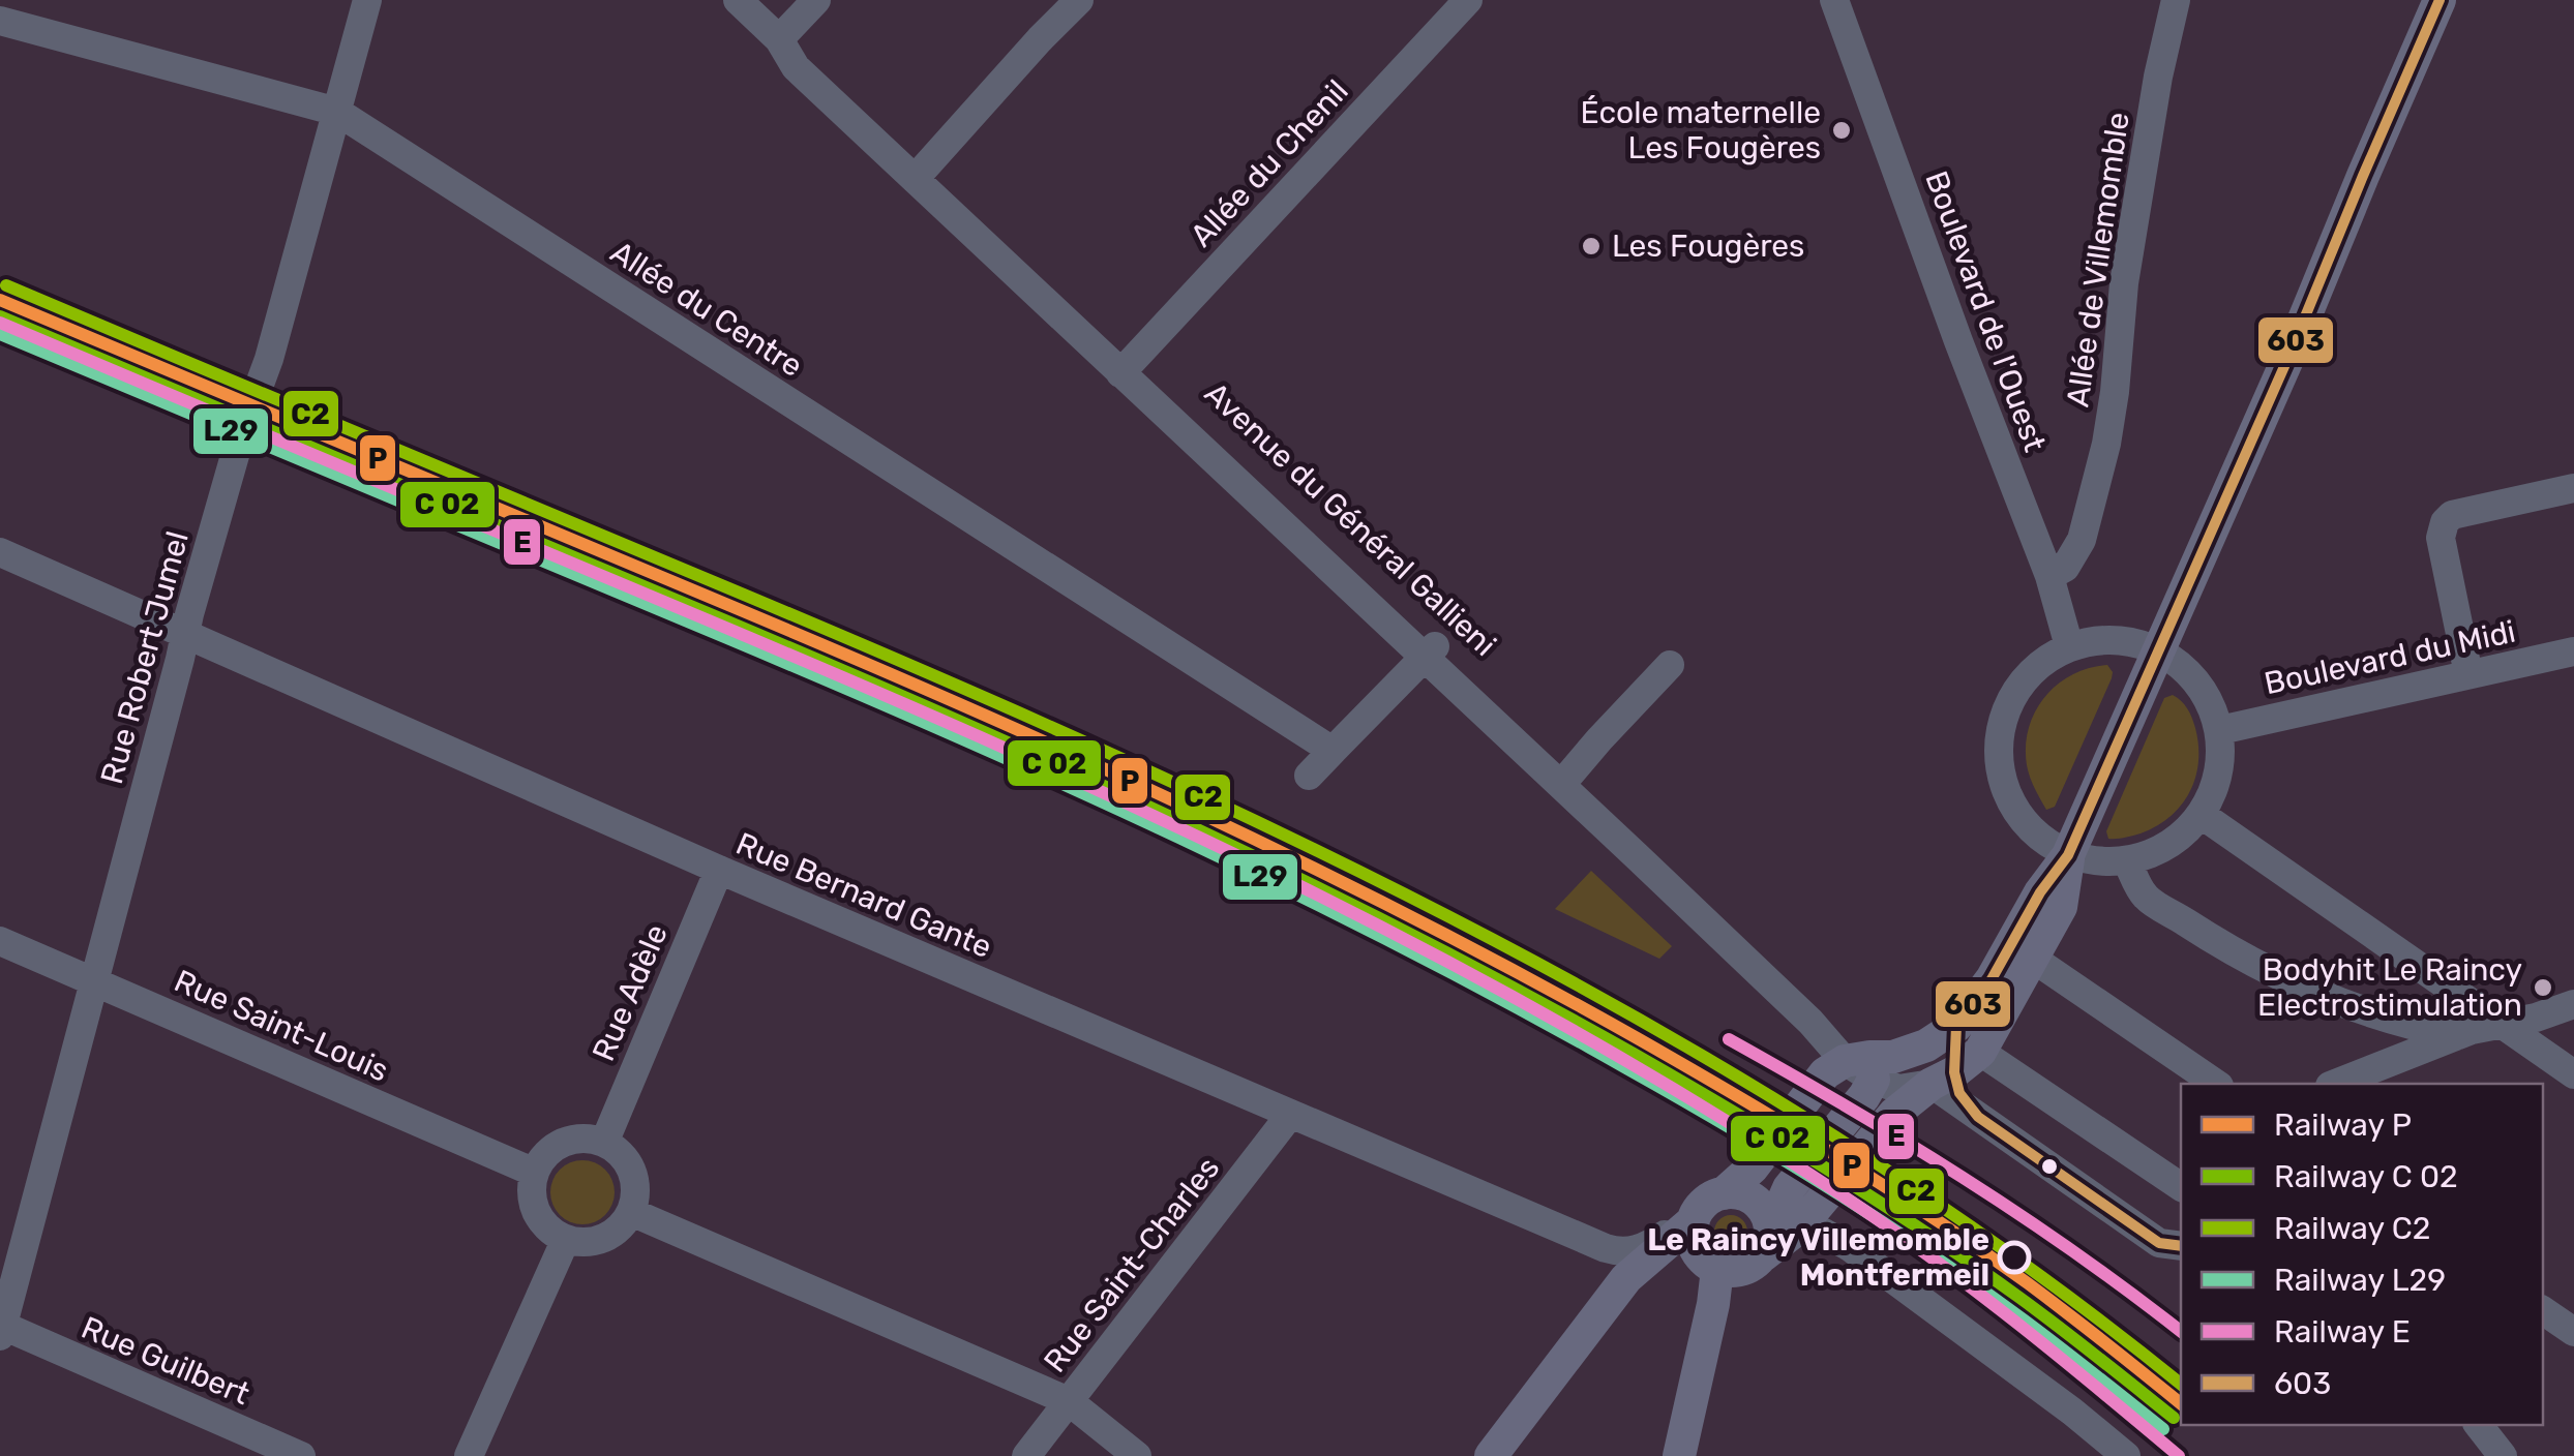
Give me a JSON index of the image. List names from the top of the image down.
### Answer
{
  "streets": {
    "street": [
      "Allée du Chenil",
      "Allée de Villemomble",
      "Allée du Centre",
      "Boulevard de l'Ouest",
      "Avenue du Général Gallieni",
      "Rue Robert Jumel",
      "Boulevard du Midi",
      "Rue Bernard Gante",
      "Rue Adèle",
      "Rue Saint-Louis",
      "Rue Saint-Charles",
      "Rue Guilbert"
    ]
  },
  "crossings": [
    ["Allée du Chenil", "Avenue du Général Gallieni"],
    ["Allée de Villemomble", "Boulevard de l'Ouest"],
    ["Allée du Centre", "Rue Robert Jumel"],
    ["Rue Robert Jumel", "Rue Bernard Gante"],
    ["Rue Robert Jumel", "Rue Saint-Louis"],
    ["Rue Robert Jumel", "Rue Guilbert"],
    ["Rue Bernard Gante", "Rue Adèle"],
    ["Rue Bernard Gante", "Rue Saint-Charles"],
    ["Rue Adèle", "Rue Saint-Louis"]
  ],
  "places": [
    "École maternelle Les Fougères",
    "Les Fougères",
    "Bodyhit Le Raincy Electrostimulation",
    "Le Raincy Villemomble Montfermeil"
  ],
  "lines": [
    "transit line 603",
    "rail line C2",
    "rail line P",
    "rail line E",
    "rail line L29"
  ],
  "legend": [
    "Railway P",
    "Railway C 02",
    "Railway C2",
    "Railway L29",
    "Railway E",
    "603"
  ]
}
